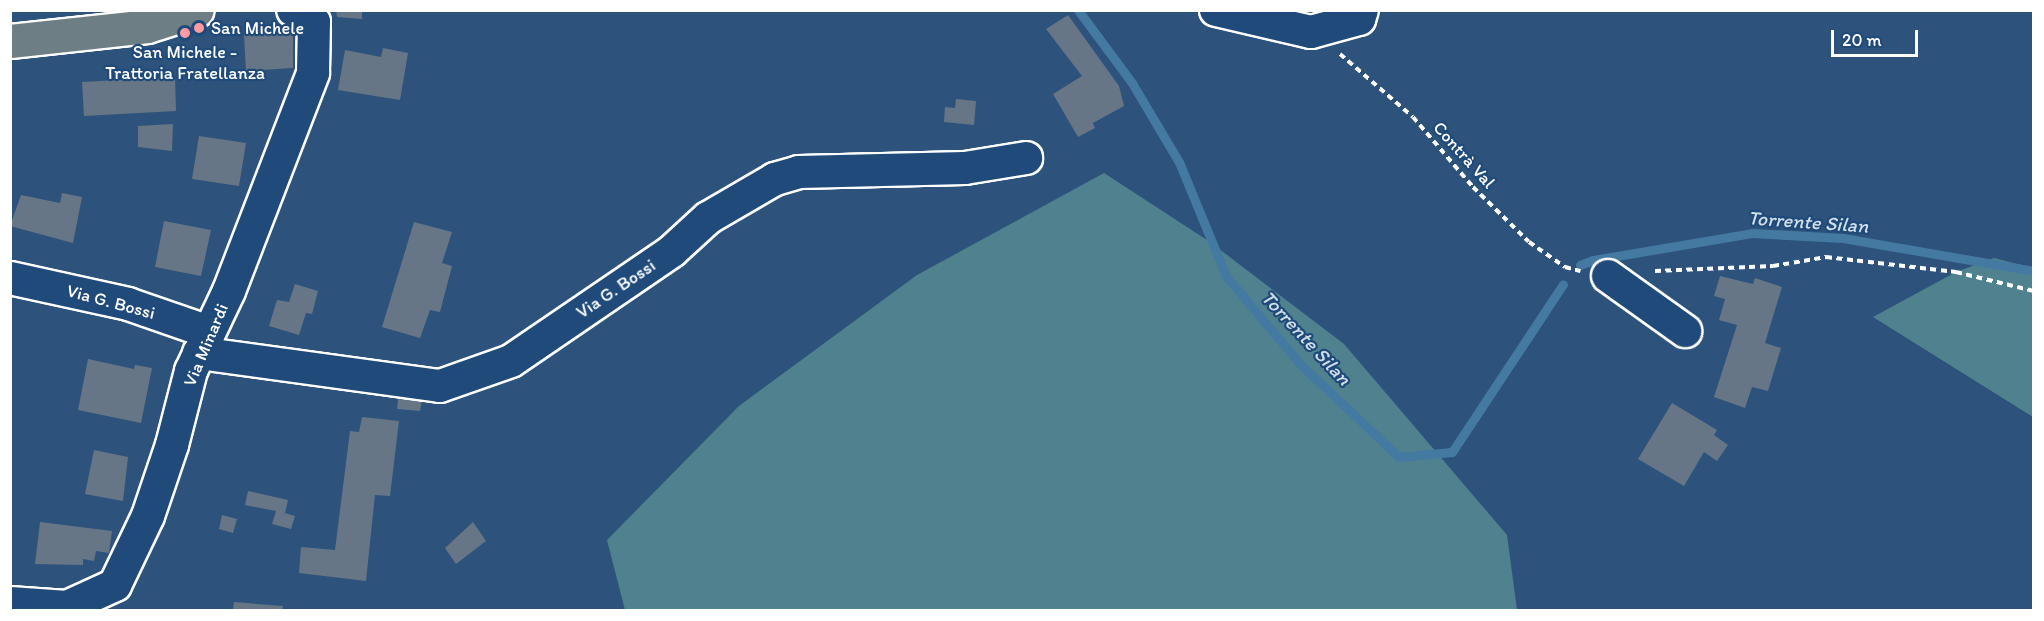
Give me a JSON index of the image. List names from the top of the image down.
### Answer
{
  "streets": {
    "street": ["Via G. Bossi", "Via Minardi"],
    "path": ["Contrà Val"]
  },
  "crossings": [
    ["Via G. Bossi", "Via Minardi"]
  ],
  "water": ["Torrente Silan"],
  "places": ["San Michele", "San Michele - Trattoria Fratellanza"],
  "scale_bar": "20 m"
}
